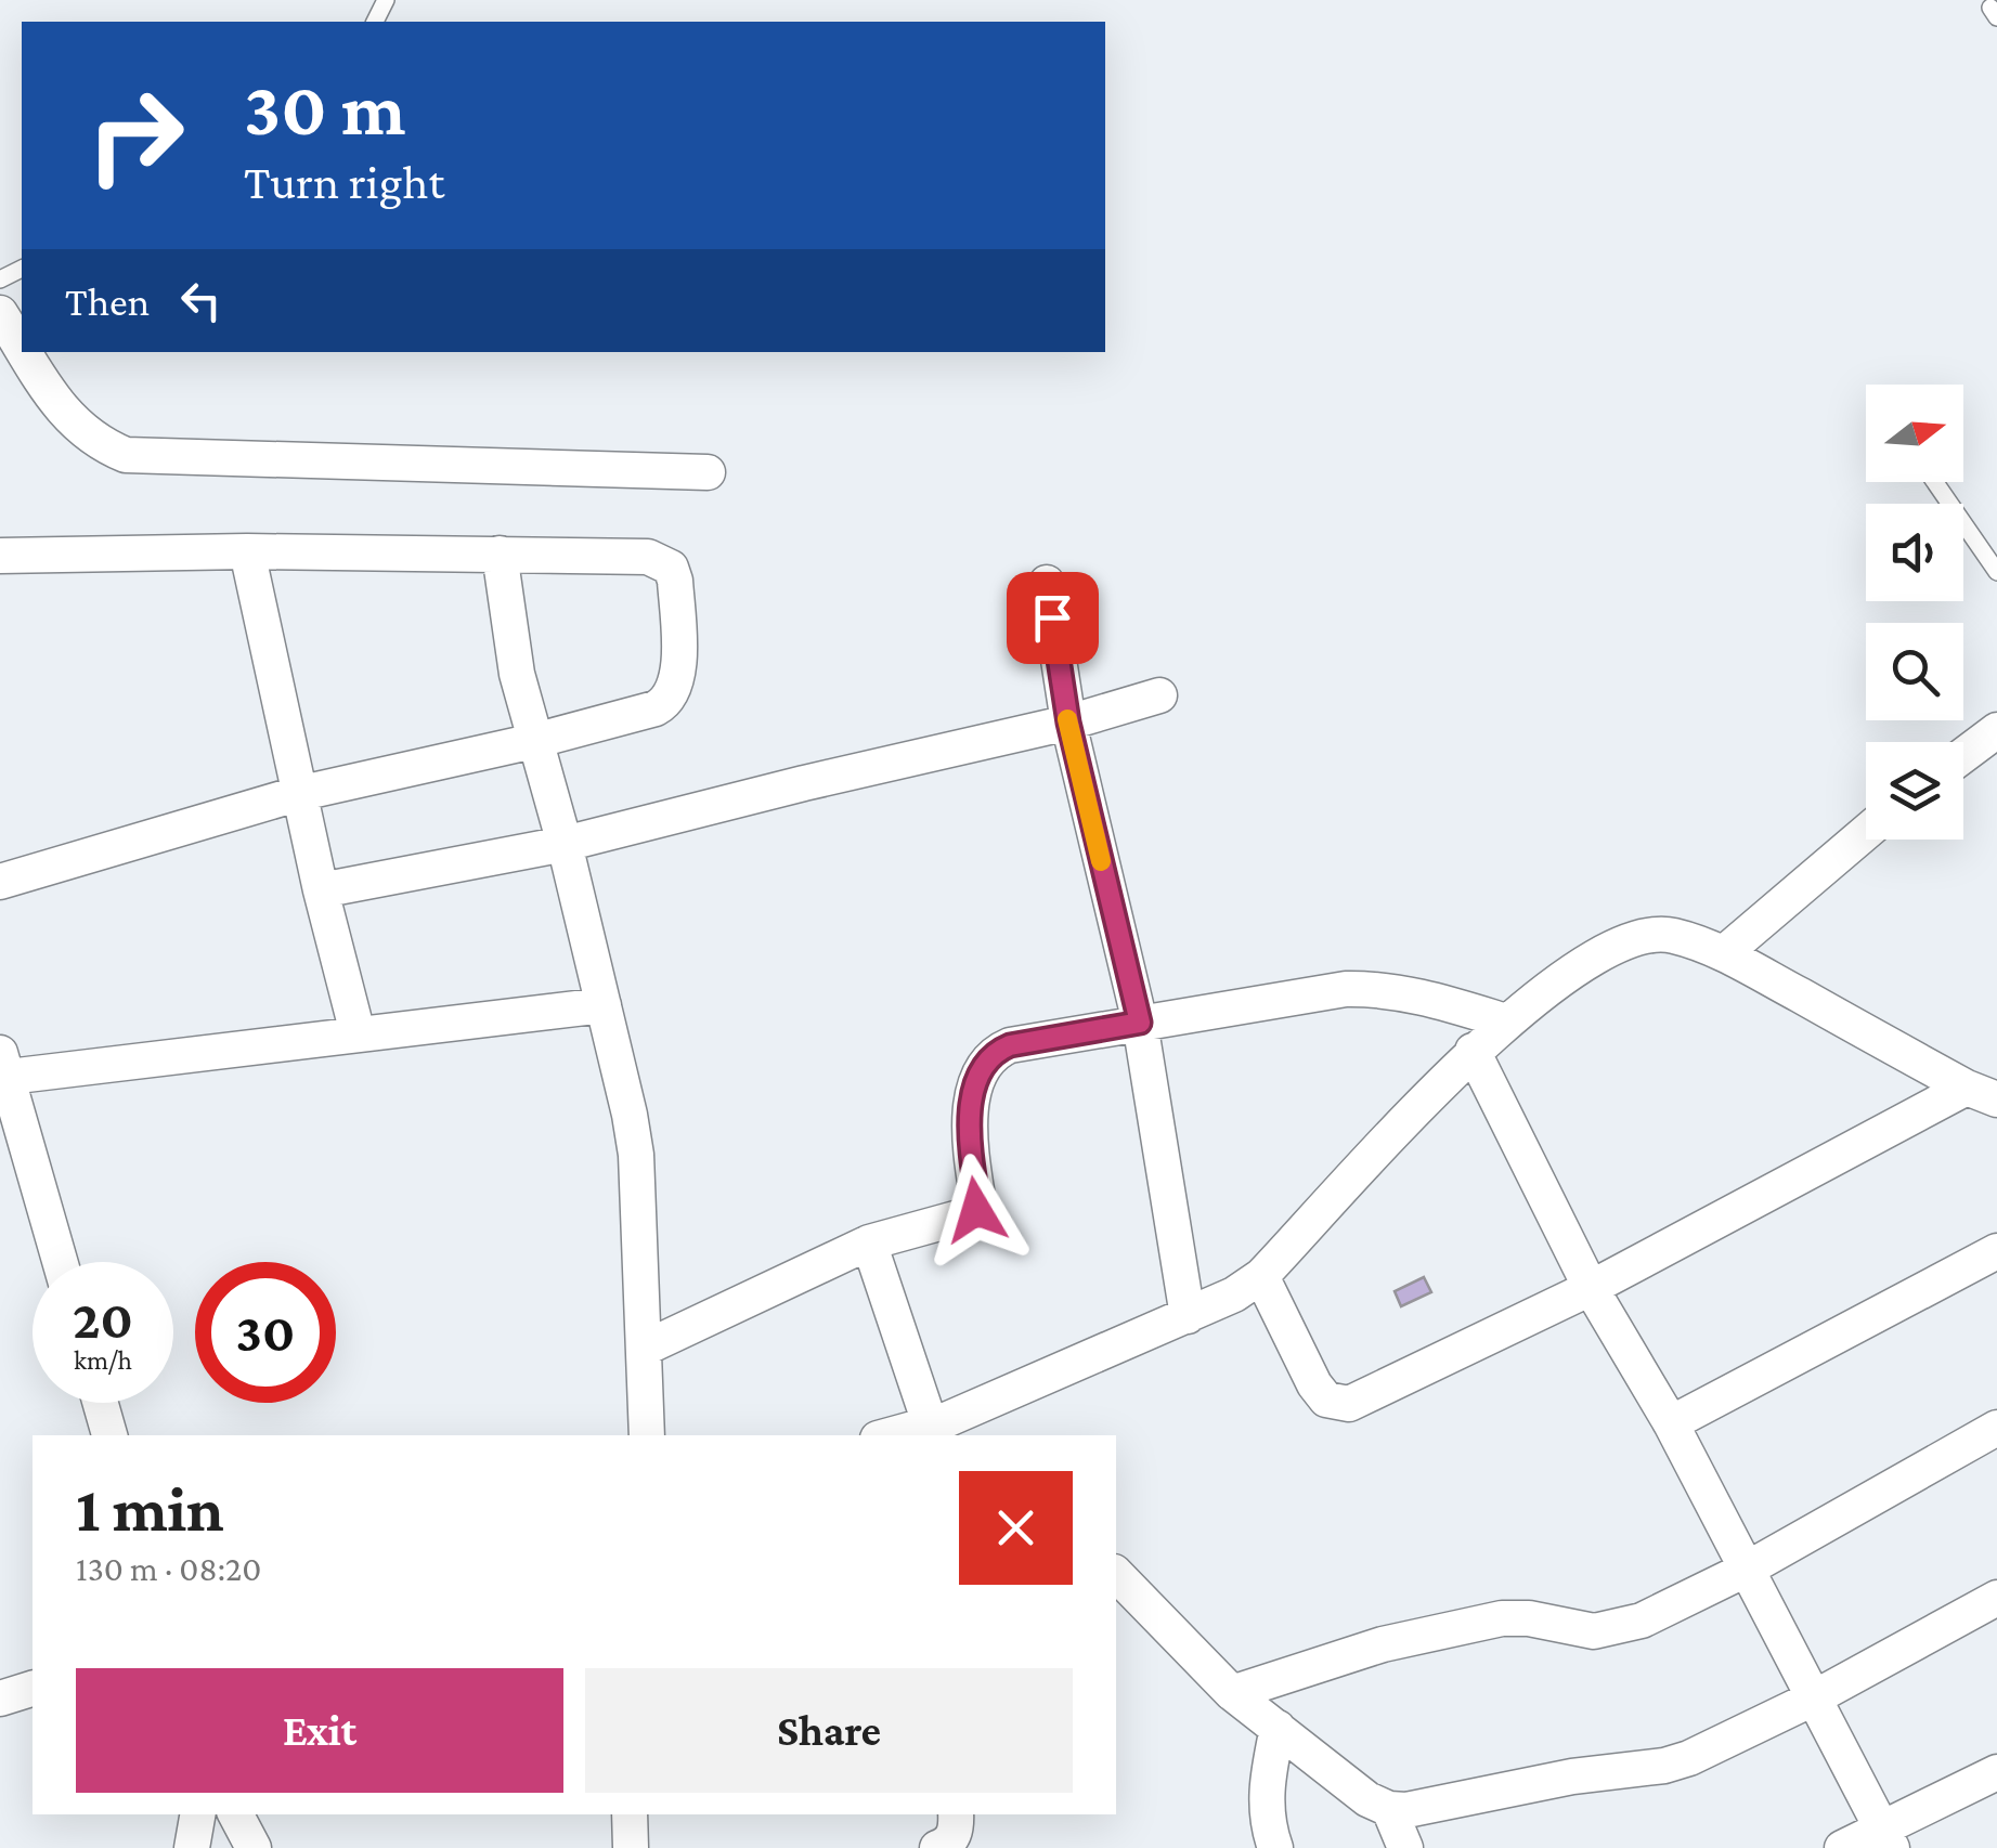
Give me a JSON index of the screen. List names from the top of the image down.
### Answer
{
  "north": "right",
  "page": {
    "turn": ["30 m", "Turn right"],
    "then": "Then",
    "speed": "20 km/h",
    "limit": "30",
    "heading": ["1 min", "130 m · 08:20"],
    "buttons": ["Exit", "Share"]
  }
}
